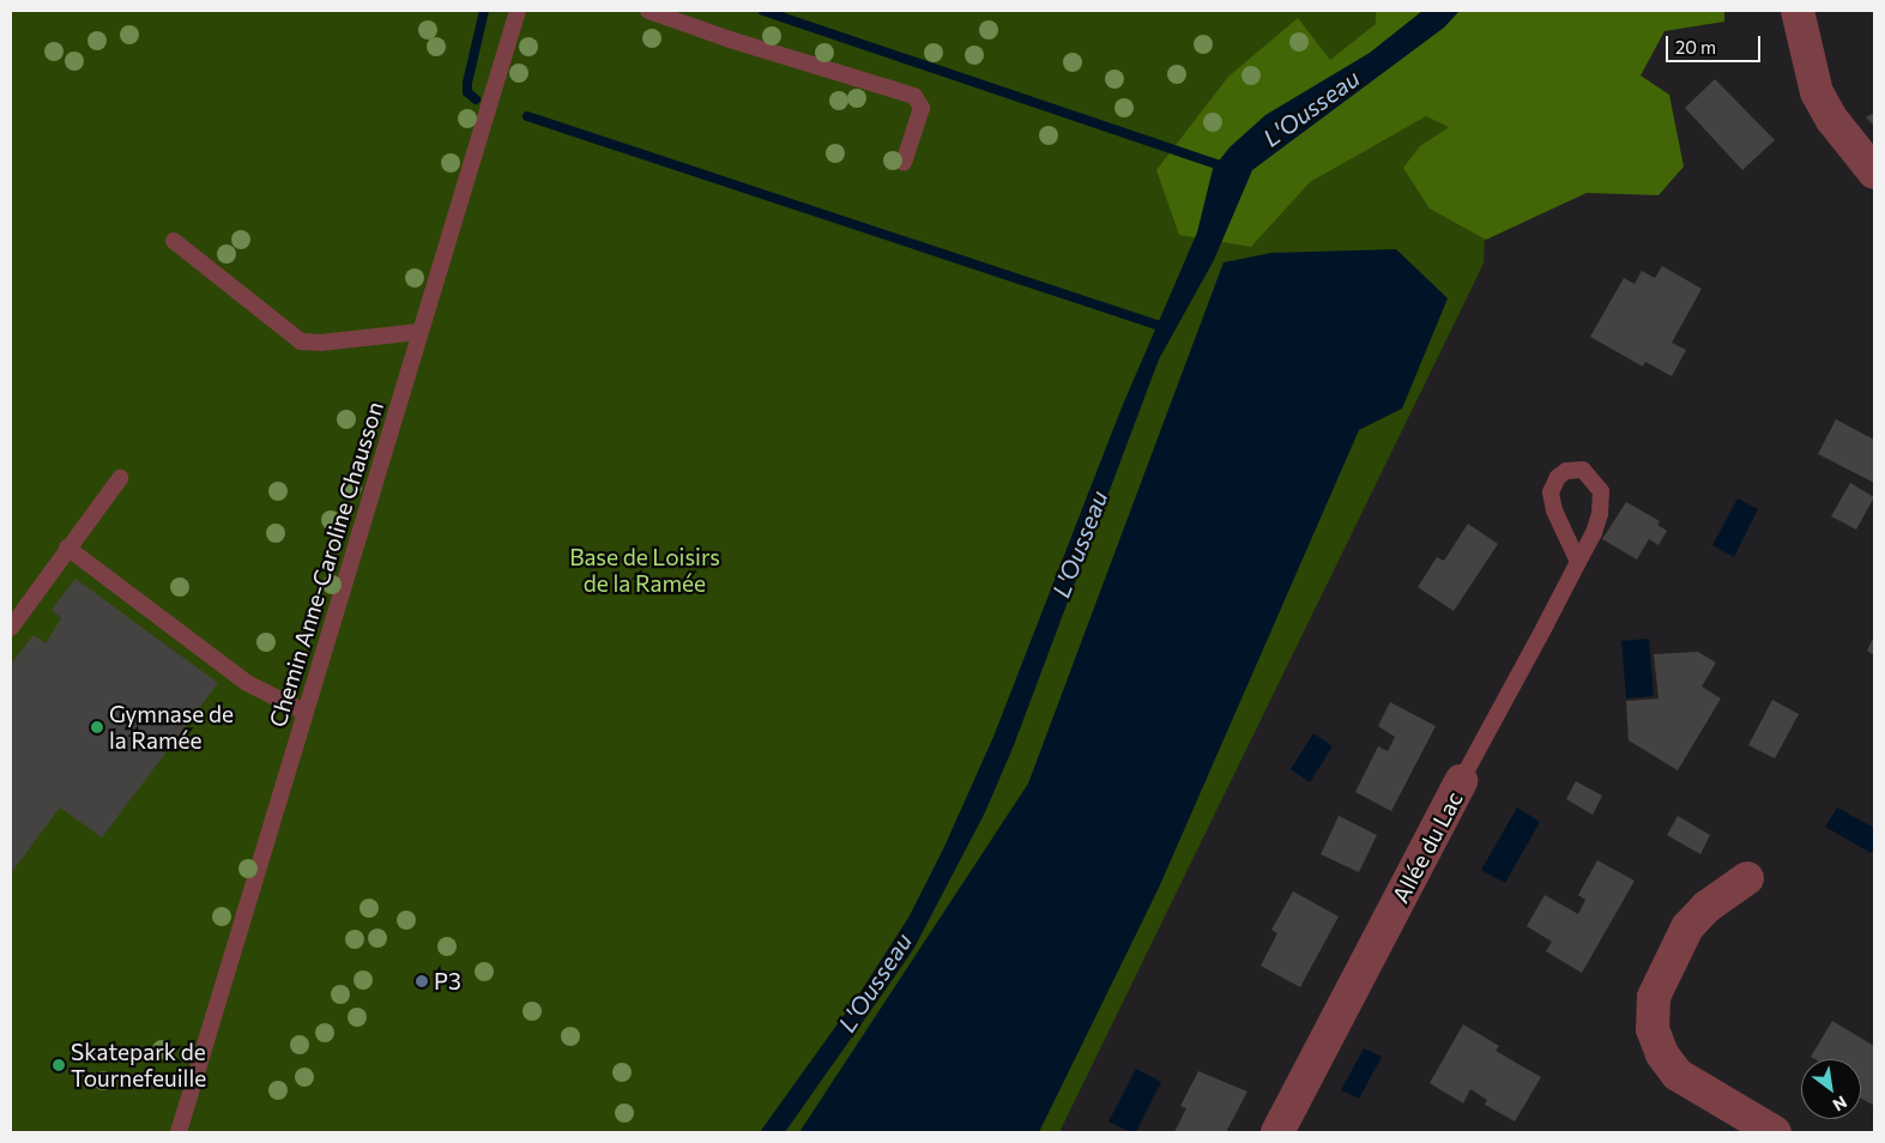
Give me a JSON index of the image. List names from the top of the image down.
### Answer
{
  "streets": {
    "street": ["Allée du Lac"],
    "lane": ["Chemin Anne-Caroline Chausson"]
  },
  "water": ["L'Ousseau"],
  "parks": ["Base de Loisirs de la Ramée"],
  "places": ["Gymnase de la Ramée", "P3", "Skatepark de Tournefeuille"],
  "scale_bar": "20 m",
  "north": "bottom right"
}
